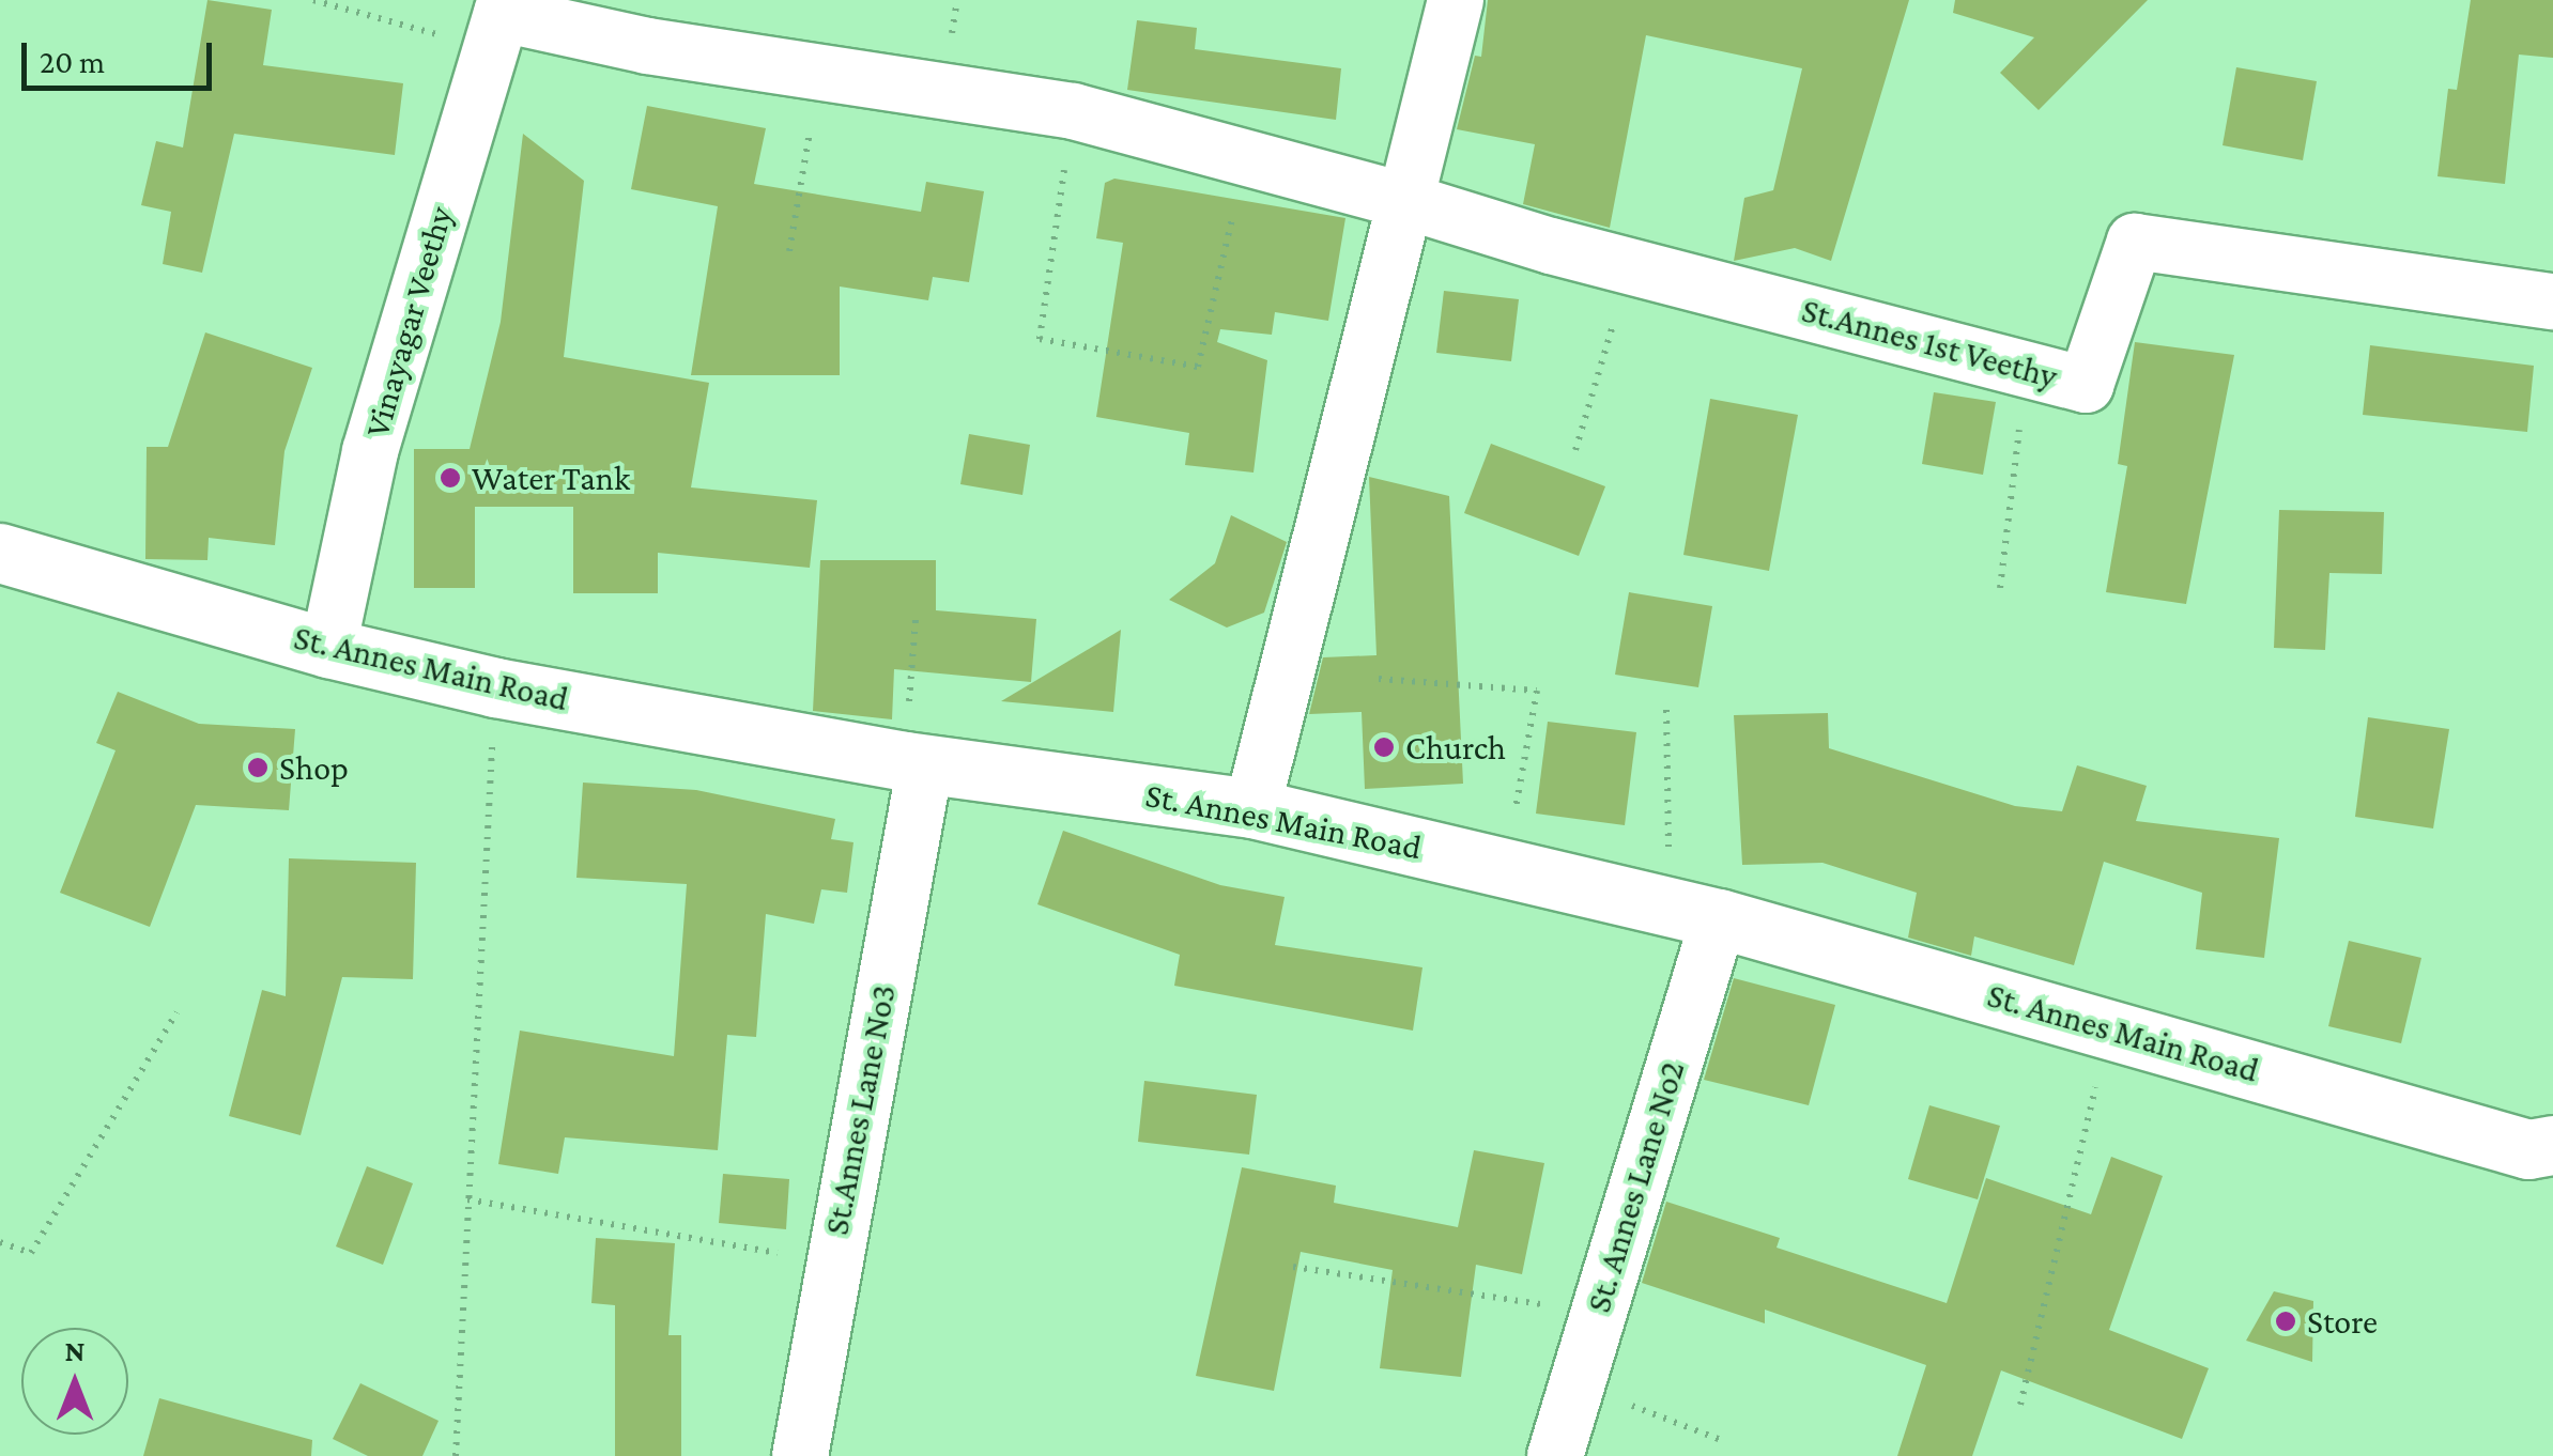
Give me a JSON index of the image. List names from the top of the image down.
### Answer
{
  "streets": {
    "street": [
      "Vinayagar Veethy",
      "St.Annes 1st Veethy",
      "St. Annes Main Road",
      "St.Annes Lane No3",
      "St. Annes Lane No2"
    ]
  },
  "crossings": [
    ["Vinayagar Veethy", "St.Annes 1st Veethy"],
    ["Vinayagar Veethy", "St. Annes Main Road"],
    ["St. Annes Main Road", "St.Annes Lane No3"],
    ["St. Annes Main Road", "St. Annes Lane No2"]
  ],
  "places": [
    "Water Tank",
    "Church",
    "Shop",
    "Store"
  ],
  "scale_bar": "20 m",
  "north": "top"
}
